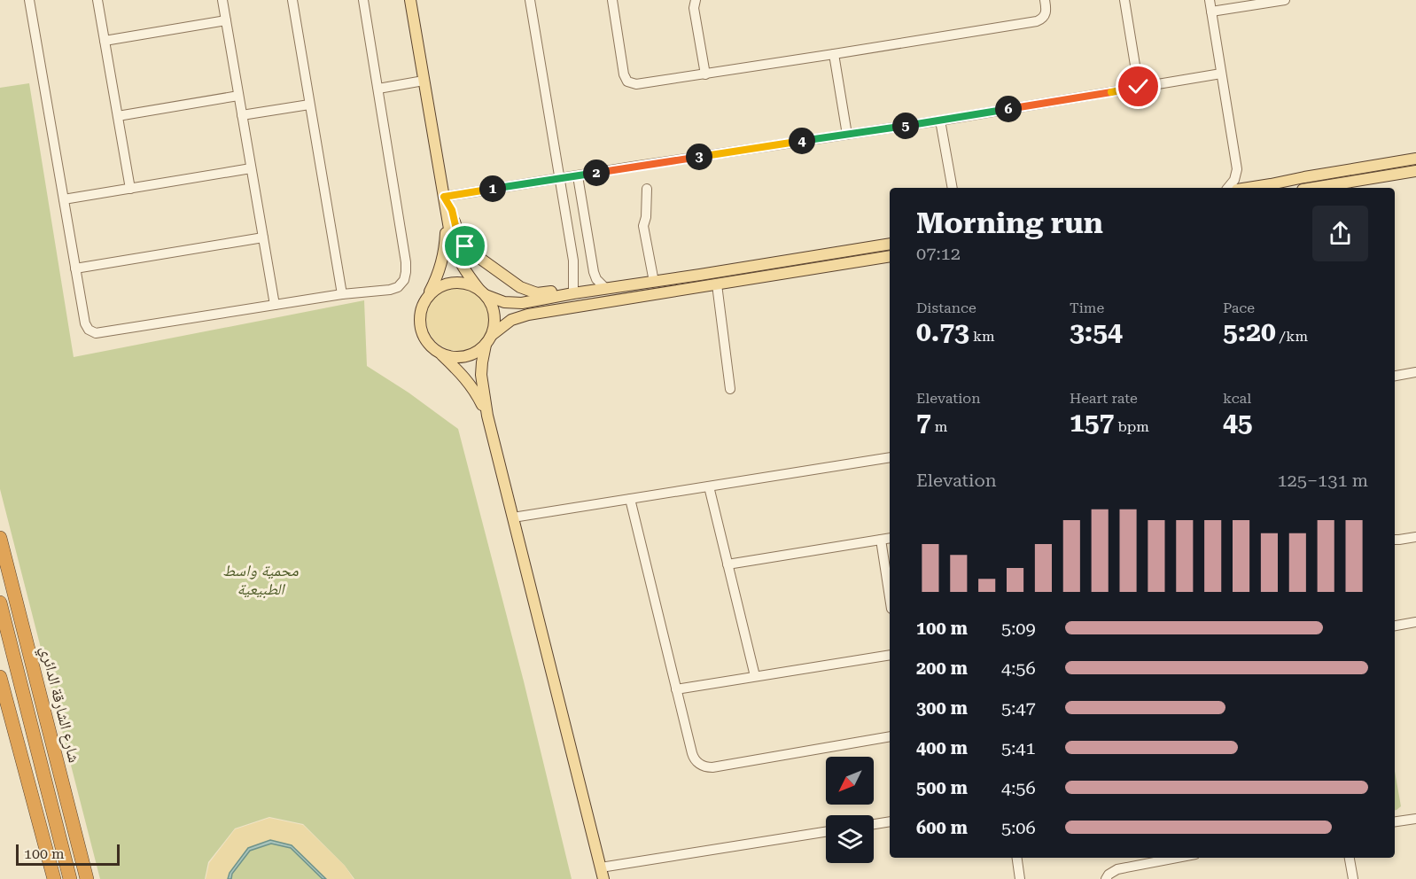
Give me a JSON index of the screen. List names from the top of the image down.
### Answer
{
  "streets": {
    "highway": ["شارع الشارقة الدائري"]
  },
  "parks": ["محمية واسط الطبيعية"],
  "scale_bar": "100 m",
  "north": "bottom left",
  "page": {
    "pins": [
      "6",
      "5",
      "4",
      "3",
      "2",
      "1"
    ],
    "heading": ["Morning run", "07:12"],
    "stats": [
      ["Distance", "0.73 km"],
      ["Time", "3:54"],
      ["Pace", "5:20 /km"],
      ["Elevation", "7 m"],
      ["Heart rate", "157 bpm"],
      ["kcal", "45"]
    ],
    "chart": ["Elevation", "125–131 m"],
    "list": [
      {
        "name": "100 m",
        "note": "5:09"
      },
      {
        "name": "200 m",
        "note": "4:56"
      },
      {
        "name": "300 m",
        "note": "5:47"
      },
      {
        "name": "400 m",
        "note": "5:41"
      },
      {
        "name": "500 m",
        "note": "4:56"
      },
      {
        "name": "600 m",
        "note": "5:06"
      }
    ],
    "scale": "100 m"
  }
}
